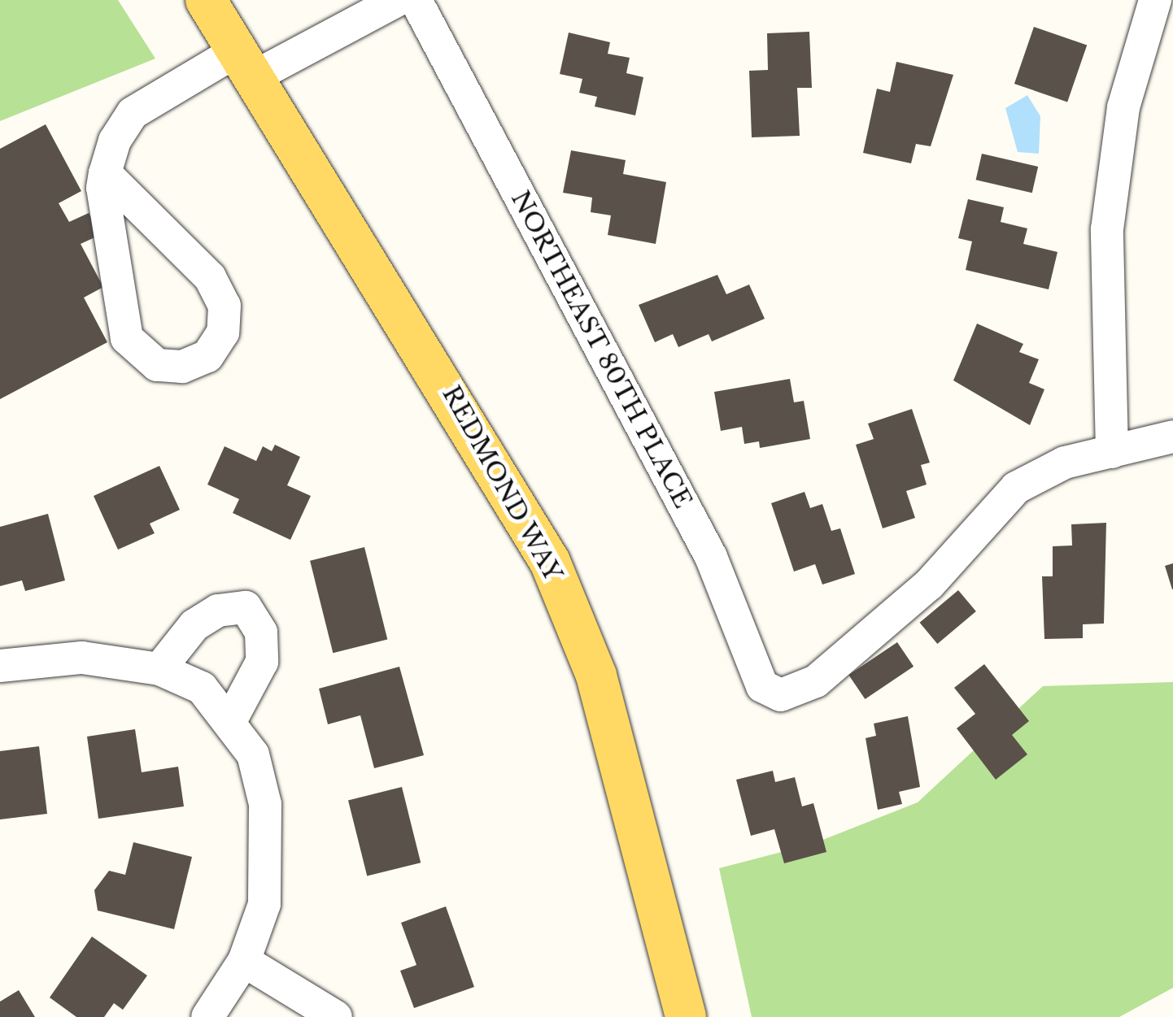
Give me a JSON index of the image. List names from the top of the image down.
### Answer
{
  "streets": {
    "main road": ["REDMOND WAY"],
    "street": ["NORTHEAST 80TH PLACE"]
  }
}
